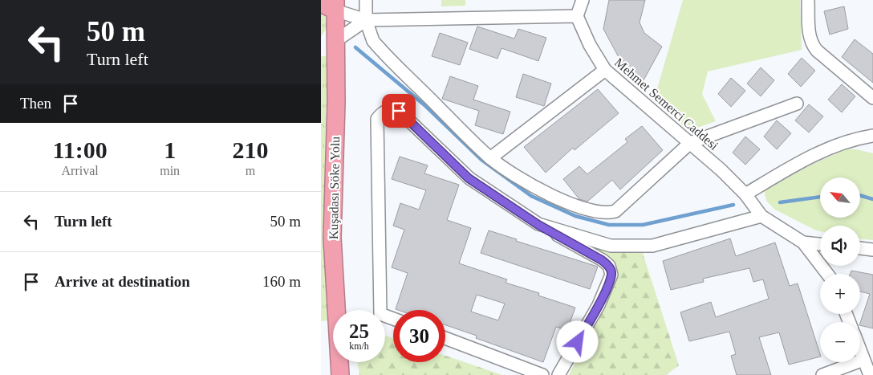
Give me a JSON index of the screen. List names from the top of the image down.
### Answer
{
  "streets": {
    "highway": ["Kuşadası Söke Yolu"],
    "street": ["Mehmet Semerci Caddesi"]
  },
  "north": "top left",
  "page": {
    "turn": ["50 m", "Turn left"],
    "then": "Then",
    "eta": [
      "11:00",
      "Arrival",
      "1",
      "min",
      "210",
      "m"
    ],
    "map_buttons": ["+", "−"],
    "list": [
      {
        "name": "Turn left",
        "value": "50 m"
      },
      {
        "name": "Arrive at destination",
        "value": "160 m"
      }
    ],
    "speed": "25 km/h",
    "limit": "30"
  }
}
